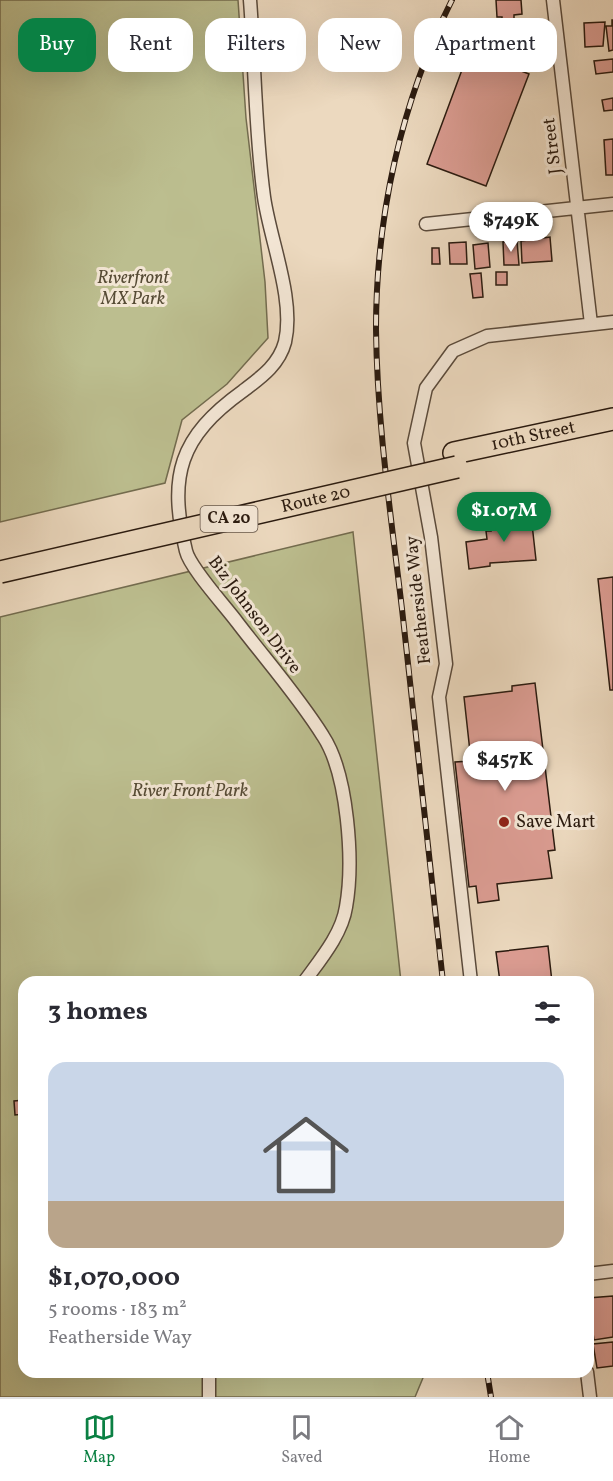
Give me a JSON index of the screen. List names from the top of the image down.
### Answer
{
  "streets": {
    "highway": ["10th Street", "Route 20", "CA 20"],
    "street": ["J Street", "Featherside Way", "Biz Johnson Drive"]
  },
  "crossings": [
    ["J Street", "Featherside Way"],
    ["10th Street", "Route 20"]
  ],
  "parks": ["Riverfront MX Park", "River Front Park"],
  "places": ["Save Mart"],
  "page": {
    "chip": [
      "Buy",
      "Rent",
      "Filters",
      "New",
      "Apartment"
    ],
    "price": ["$749K", "$1.07M", "$457K"],
    "heading": "3 homes",
    "list": [
      {
        "name": "$1,070,000",
        "note": "5 rooms · 183 m² · Featherside Way"
      }
    ],
    "tabs": ["Map", "Saved", "Home"]
  }
}
